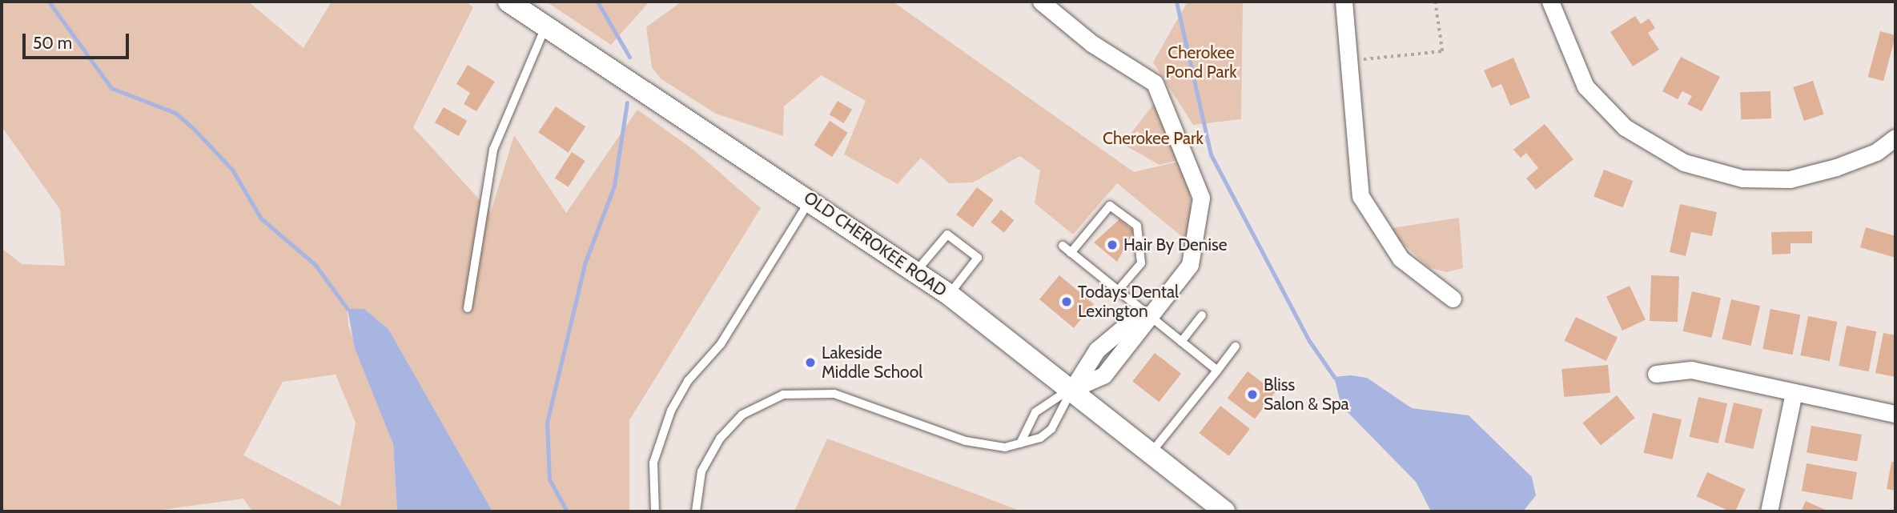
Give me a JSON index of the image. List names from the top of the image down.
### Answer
{
  "streets": {
    "street": ["OLD CHEROKEE ROAD"]
  },
  "parks": ["Cherokee Pond Park", "Cherokee Park"],
  "places": [
    "Hair By Denise",
    "Todays Dental Lexington",
    "Lakeside Middle School",
    "Bliss Salon & Spa"
  ],
  "scale_bar": "50 m"
}
